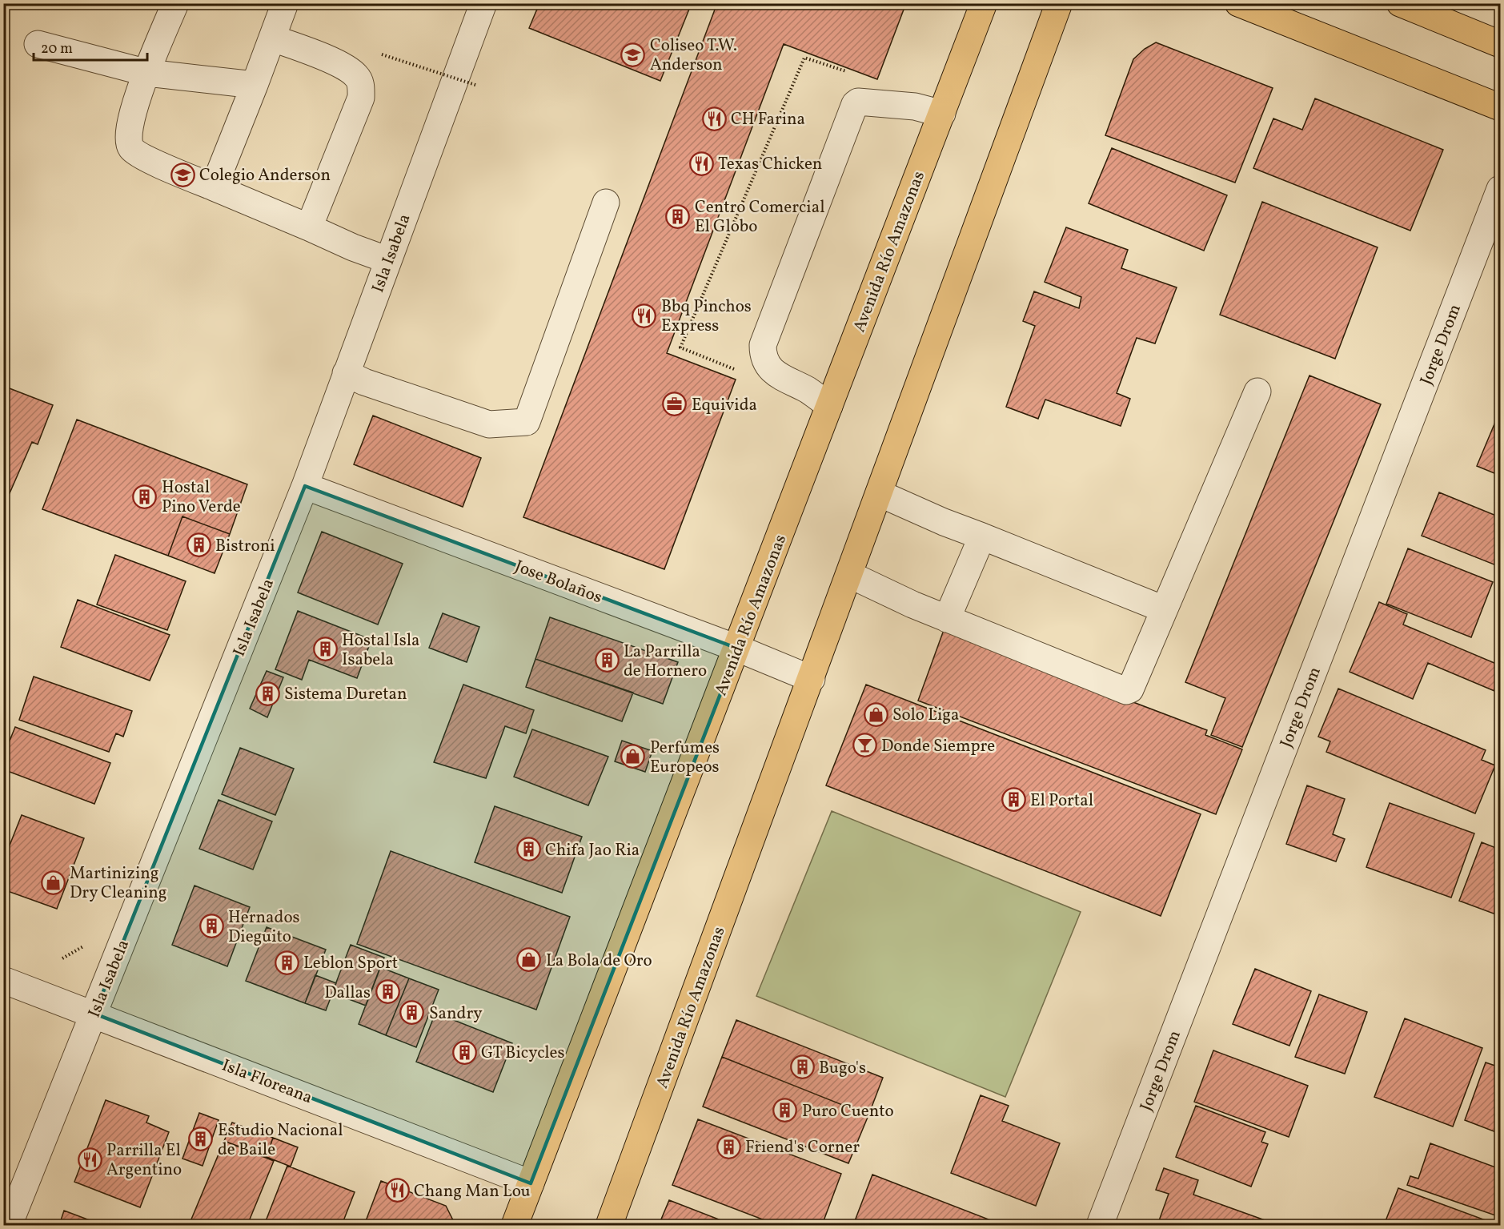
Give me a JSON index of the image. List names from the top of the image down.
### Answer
{
  "streets": {
    "main road": ["Avenida Río Amazonas"],
    "street": [
      "Isla Isabela",
      "Jorge Drom",
      "Jose Bolaños",
      "Isla Floreana"
    ]
  },
  "crossings": [
    ["Avenida Río Amazonas", "Jose Bolaños"],
    ["Avenida Río Amazonas", "Isla Floreana"],
    ["Isla Isabela", "Jose Bolaños"],
    ["Isla Isabela", "Isla Floreana"]
  ],
  "places": {
    "school or university": ["Coliseo T.W. Anderson", "Colegio Anderson"],
    "restaurant": [
      "CH Farina",
      "Texas Chicken",
      "Bbq Pinchos Express",
      "Parrilla El Argentino",
      "Chang Man Lou"
    ],
    "building": [
      "Centro Comercial El Globo",
      "Hostal Pino Verde",
      "Bistroni",
      "Hostal Isla Isabela",
      "La Parrilla de Hornero",
      "Sistema Duretan",
      "El Portal",
      "Chifa Jao Ria",
      "Hernados Dieguito",
      "Leblon Sport",
      "Dallas",
      "Sandry",
      "GT Bicycles",
      "Bugo's",
      "Puro Cuento",
      "Estudio Nacional de Baile",
      "Friend's Corner"
    ],
    "office": ["Equivida"],
    "shop": [
      "Solo Liga",
      "Perfumes Europeos",
      "Martinizing Dry Cleaning",
      "La Bola de Oro"
    ],
    "bar": ["Donde Siempre"]
  },
  "scale_bar": "20 m"
}
